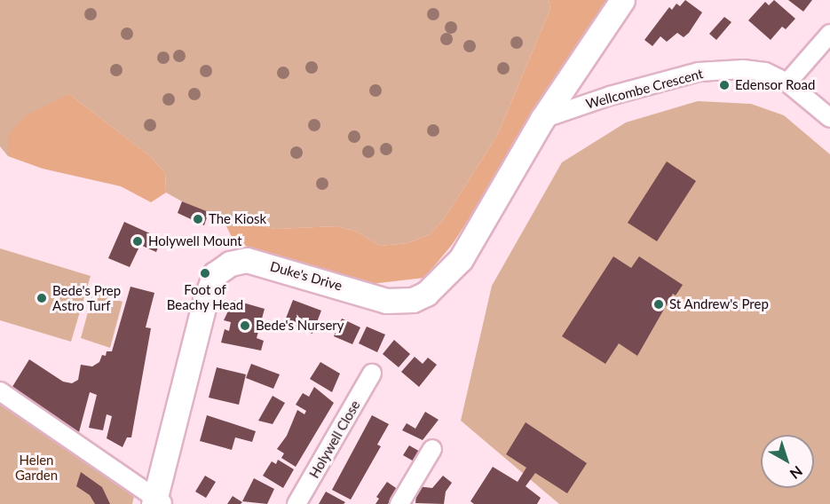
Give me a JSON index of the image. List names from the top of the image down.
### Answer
{
  "streets": {
    "main road": ["Duke's Drive"],
    "street": ["Wellcombe Crescent", "Holywell Close"]
  },
  "crossings": [
    ["Wellcombe Crescent", "Duke's Drive"]
  ],
  "parks": ["Helen Garden"],
  "places": [
    "Edensor Road",
    "The Kiosk",
    "Holywell Mount",
    "Foot of Beachy Head",
    "Bede's Prep Astro Turf",
    "St Andrew's Prep",
    "Bede's Nursery"
  ],
  "north": "bottom right"
}
